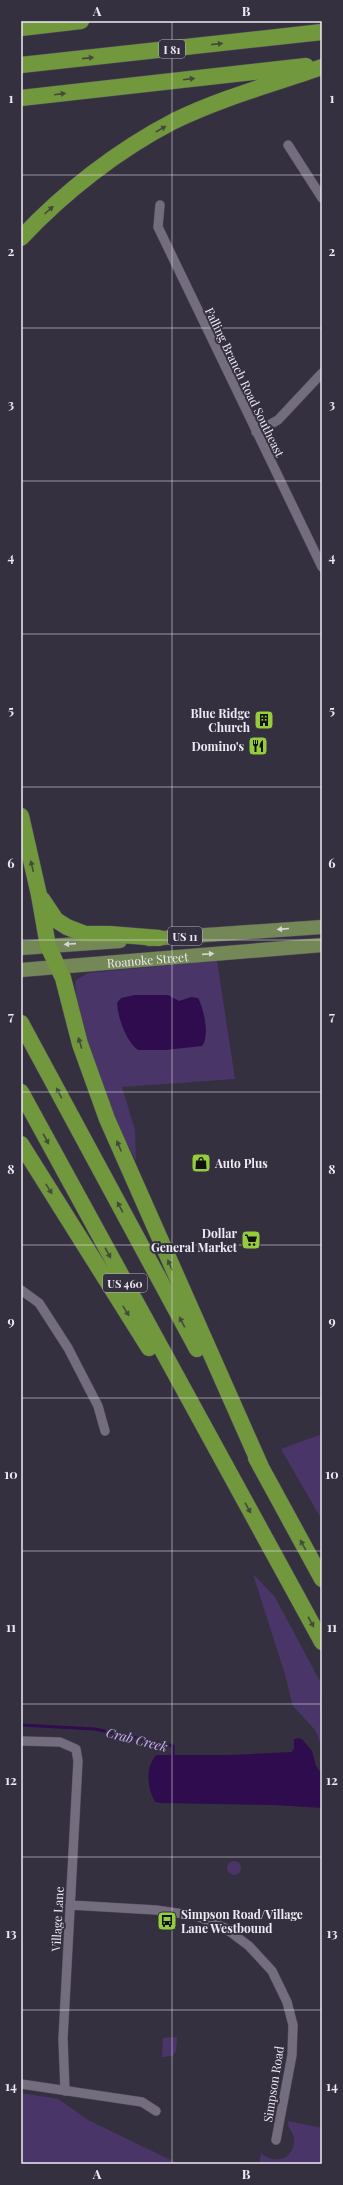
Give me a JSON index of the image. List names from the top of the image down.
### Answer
{
  "streets": {
    "highway": ["I 81", "US 460"],
    "main road": ["US 11", "Roanoke Street"],
    "street": ["Falling Branch Road Southeast", "Village Lane", "Simpson Road"]
  },
  "crossings": [
    ["Village Lane", "Simpson Road"]
  ],
  "water": ["Crab Creek"],
  "places": {
    "building": ["Blue Ridge Church"],
    "restaurant": ["Domino's"],
    "shop": ["Auto Plus"],
    "supermarket": ["Dollar General Market"],
    "bus stop": ["Simpson Road/Village Lane Westbound"]
  },
  "grid": {
    "columns": ["A", "B"],
    "rows": [
      "1",
      "2",
      "3",
      "4",
      "5",
      "6",
      "7",
      "8",
      "9",
      "10",
      "11",
      "12",
      "13",
      "14"
    ]
  }
}
